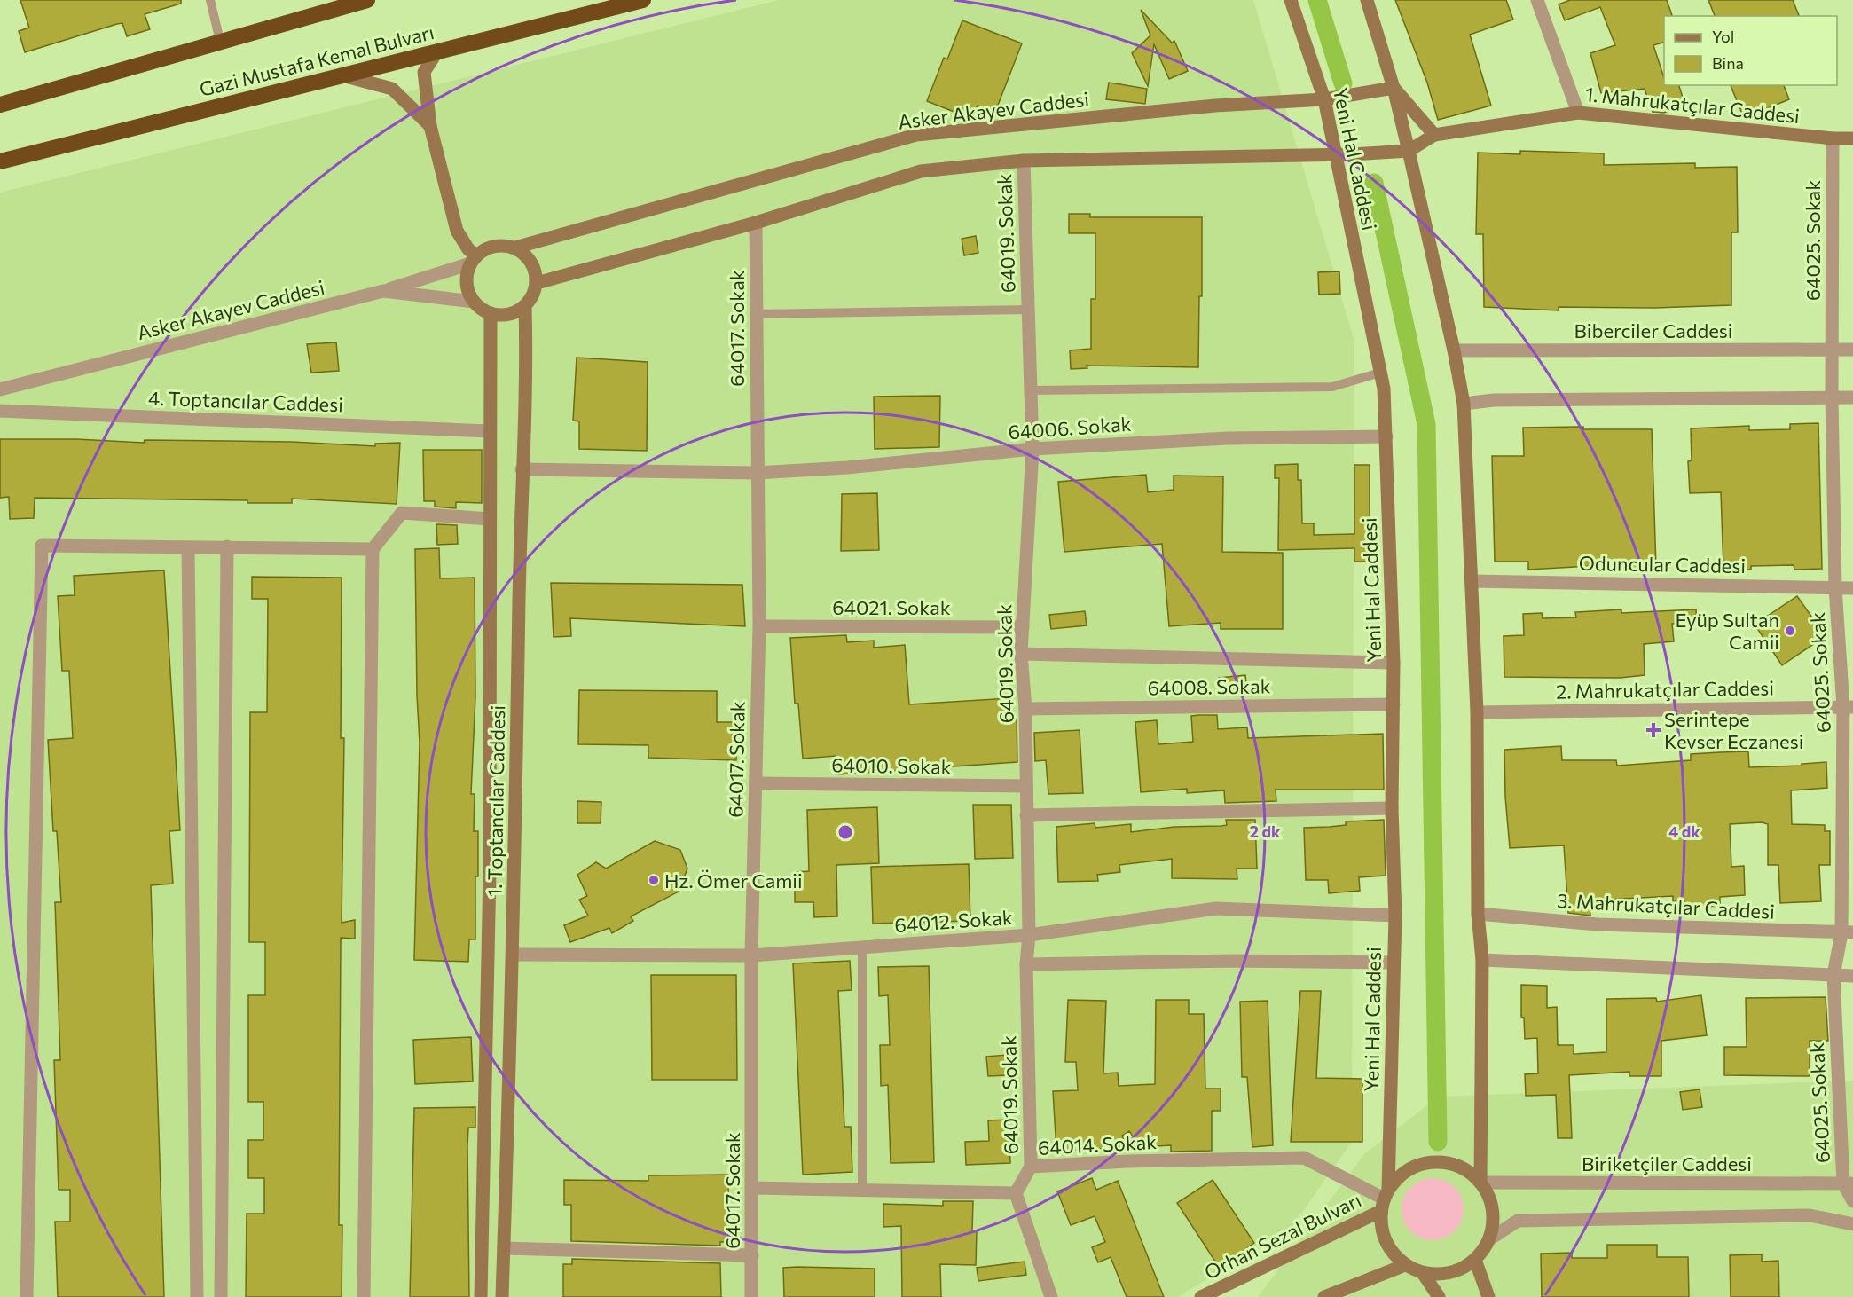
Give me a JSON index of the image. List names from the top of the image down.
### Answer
{
  "streets": {
    "highway": ["Gazi Mustafa Kemal Bulvarı"],
    "street": [
      "1. Mahrukatçılar Caddesi",
      "Asker Akayev Caddesi",
      "Yeni Hal Caddesi",
      "64019. Sokak",
      "64025. Sokak",
      "64017. Sokak",
      "Biberciler Caddesi",
      "4. Toptancılar Caddesi",
      "64006. Sokak",
      "Oduncular Caddesi",
      "64021. Sokak",
      "64008. Sokak",
      "2. Mahrukatçılar Caddesi",
      "64010. Sokak",
      "1. Toptancılar Caddesi",
      "3. Mahrukatçılar Caddesi",
      "64012. Sokak",
      "64014. Sokak",
      "Biriketçiler Caddesi",
      "Orhan Sezal Bulvarı"
    ]
  },
  "crossings": [
    ["1. Mahrukatçılar Caddesi", "64025. Sokak"],
    ["Asker Akayev Caddesi", "Yeni Hal Caddesi"],
    ["Asker Akayev Caddesi", "1. Toptancılar Caddesi"],
    ["Yeni Hal Caddesi", "64006. Sokak"],
    ["Yeni Hal Caddesi", "64008. Sokak"],
    ["Yeni Hal Caddesi", "64012. Sokak"],
    ["Yeni Hal Caddesi", "64014. Sokak"],
    ["Yeni Hal Caddesi", "Biriketçiler Caddesi"],
    ["Yeni Hal Caddesi", "Orhan Sezal Bulvarı"],
    ["64019. Sokak", "64006. Sokak"],
    ["64019. Sokak", "64021. Sokak"],
    ["64019. Sokak", "64008. Sokak"],
    ["64019. Sokak", "64010. Sokak"],
    ["64019. Sokak", "64012. Sokak"],
    ["64019. Sokak", "64014. Sokak"],
    ["64025. Sokak", "Biberciler Caddesi"],
    ["64025. Sokak", "Oduncular Caddesi"],
    ["64025. Sokak", "2. Mahrukatçılar Caddesi"],
    ["64025. Sokak", "3. Mahrukatçılar Caddesi"],
    ["64025. Sokak", "Biriketçiler Caddesi"],
    ["64017. Sokak", "64006. Sokak"],
    ["64017. Sokak", "64021. Sokak"],
    ["64017. Sokak", "64010. Sokak"],
    ["64017. Sokak", "64012. Sokak"],
    ["4. Toptancılar Caddesi", "1. Toptancılar Caddesi"],
    ["64006. Sokak", "1. Toptancılar Caddesi"],
    ["1. Toptancılar Caddesi", "64012. Sokak"],
    ["64014. Sokak", "Biriketçiler Caddesi"],
    ["64014. Sokak", "Orhan Sezal Bulvarı"],
    ["Biriketçiler Caddesi", "Orhan Sezal Bulvarı"]
  ],
  "places": {
    "other": ["Eyüp Sultan Camii", "Hz. Ömer Camii"],
    "health": ["Serintepe Kevser Eczanesi"]
  },
  "legend": ["Yol", "Bina"],
  "rings": ["2 dk", "4 dk"]
}
